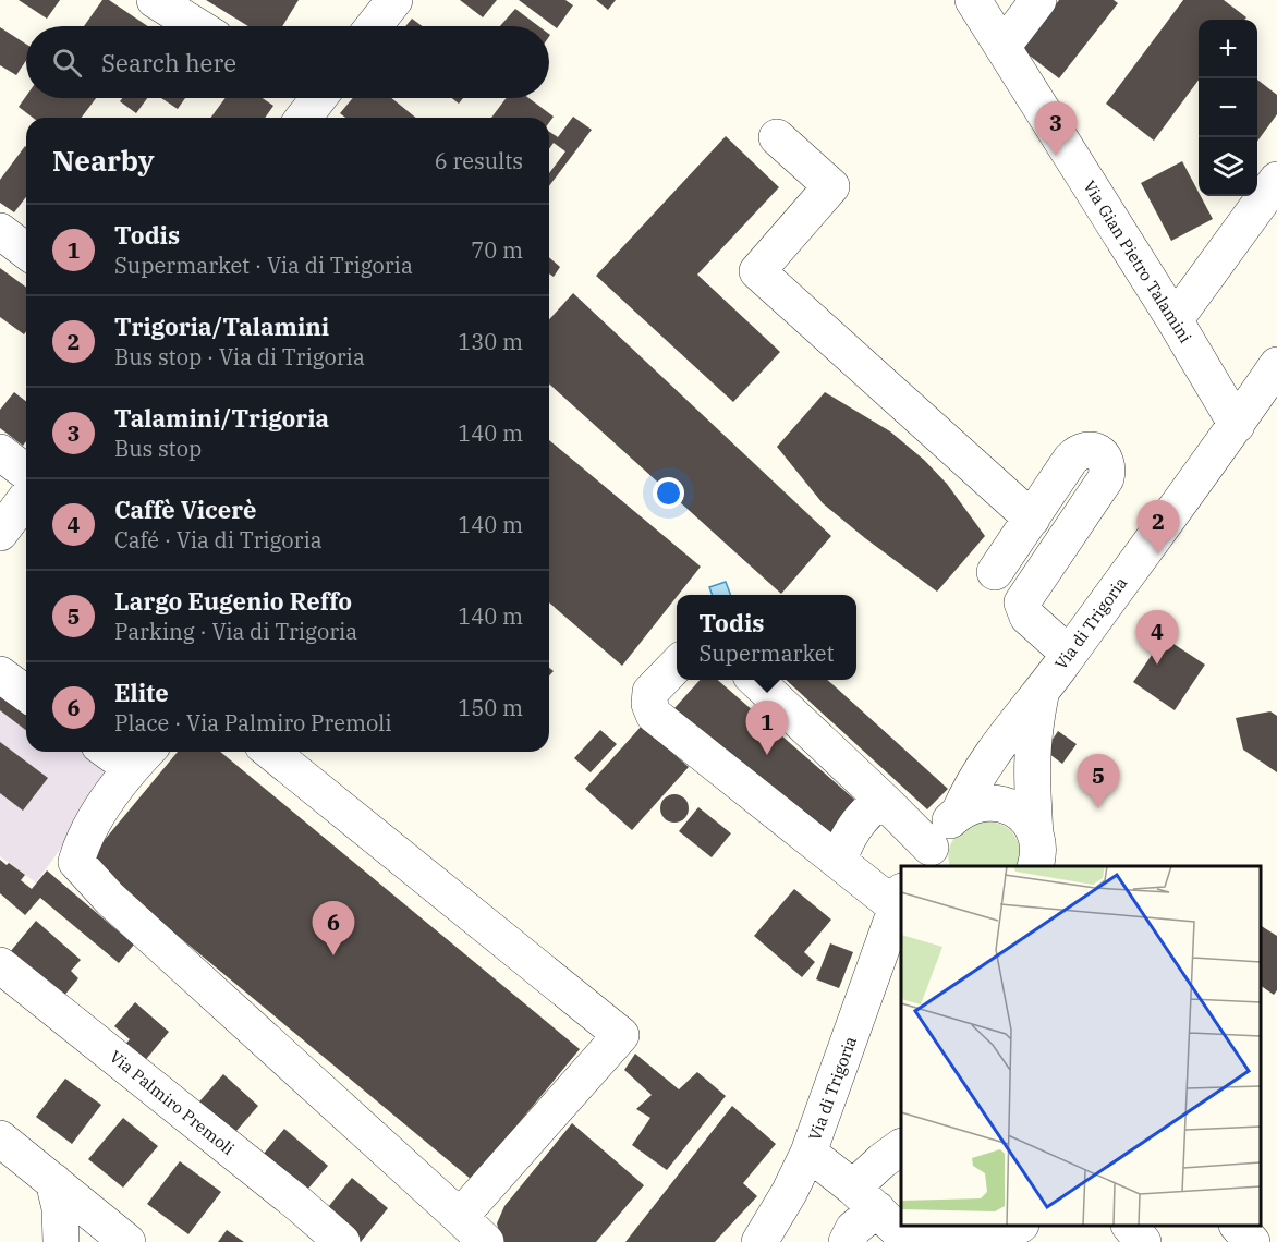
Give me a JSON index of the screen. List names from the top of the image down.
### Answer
{
  "streets": {
    "street": ["Via Gian Pietro Talamini", "Via di Trigoria", "Via Palmiro Premoli"]
  },
  "crossings": [
    ["Via Gian Pietro Talamini", "Via di Trigoria"]
  ],
  "page": {
    "map_buttons": ["+", "−"],
    "search": "Search here",
    "pins": [
      "3",
      "2",
      "4",
      "1",
      "5",
      "6"
    ],
    "heading": ["Nearby", "6 results"],
    "list": [
      {
        "mark": "1",
        "name": "Todis",
        "note": "Supermarket · Via di Trigoria",
        "value": "70 m"
      },
      {
        "mark": "2",
        "name": "Trigoria/Talamini",
        "note": "Bus stop · Via di Trigoria",
        "value": "130 m"
      },
      {
        "mark": "3",
        "name": "Talamini/Trigoria",
        "note": "Bus stop",
        "value": "140 m"
      },
      {
        "mark": "4",
        "name": "Caffè Vicerè",
        "note": "Café · Via di Trigoria",
        "value": "140 m"
      },
      {
        "mark": "5",
        "name": "Largo Eugenio Reffo",
        "note": "Parking · Via di Trigoria",
        "value": "140 m"
      },
      {
        "mark": "6",
        "name": "Elite",
        "note": "Place · Via Palmiro Premoli",
        "value": "150 m"
      }
    ],
    "popup": ["Todis", "Supermarket"]
  }
}
